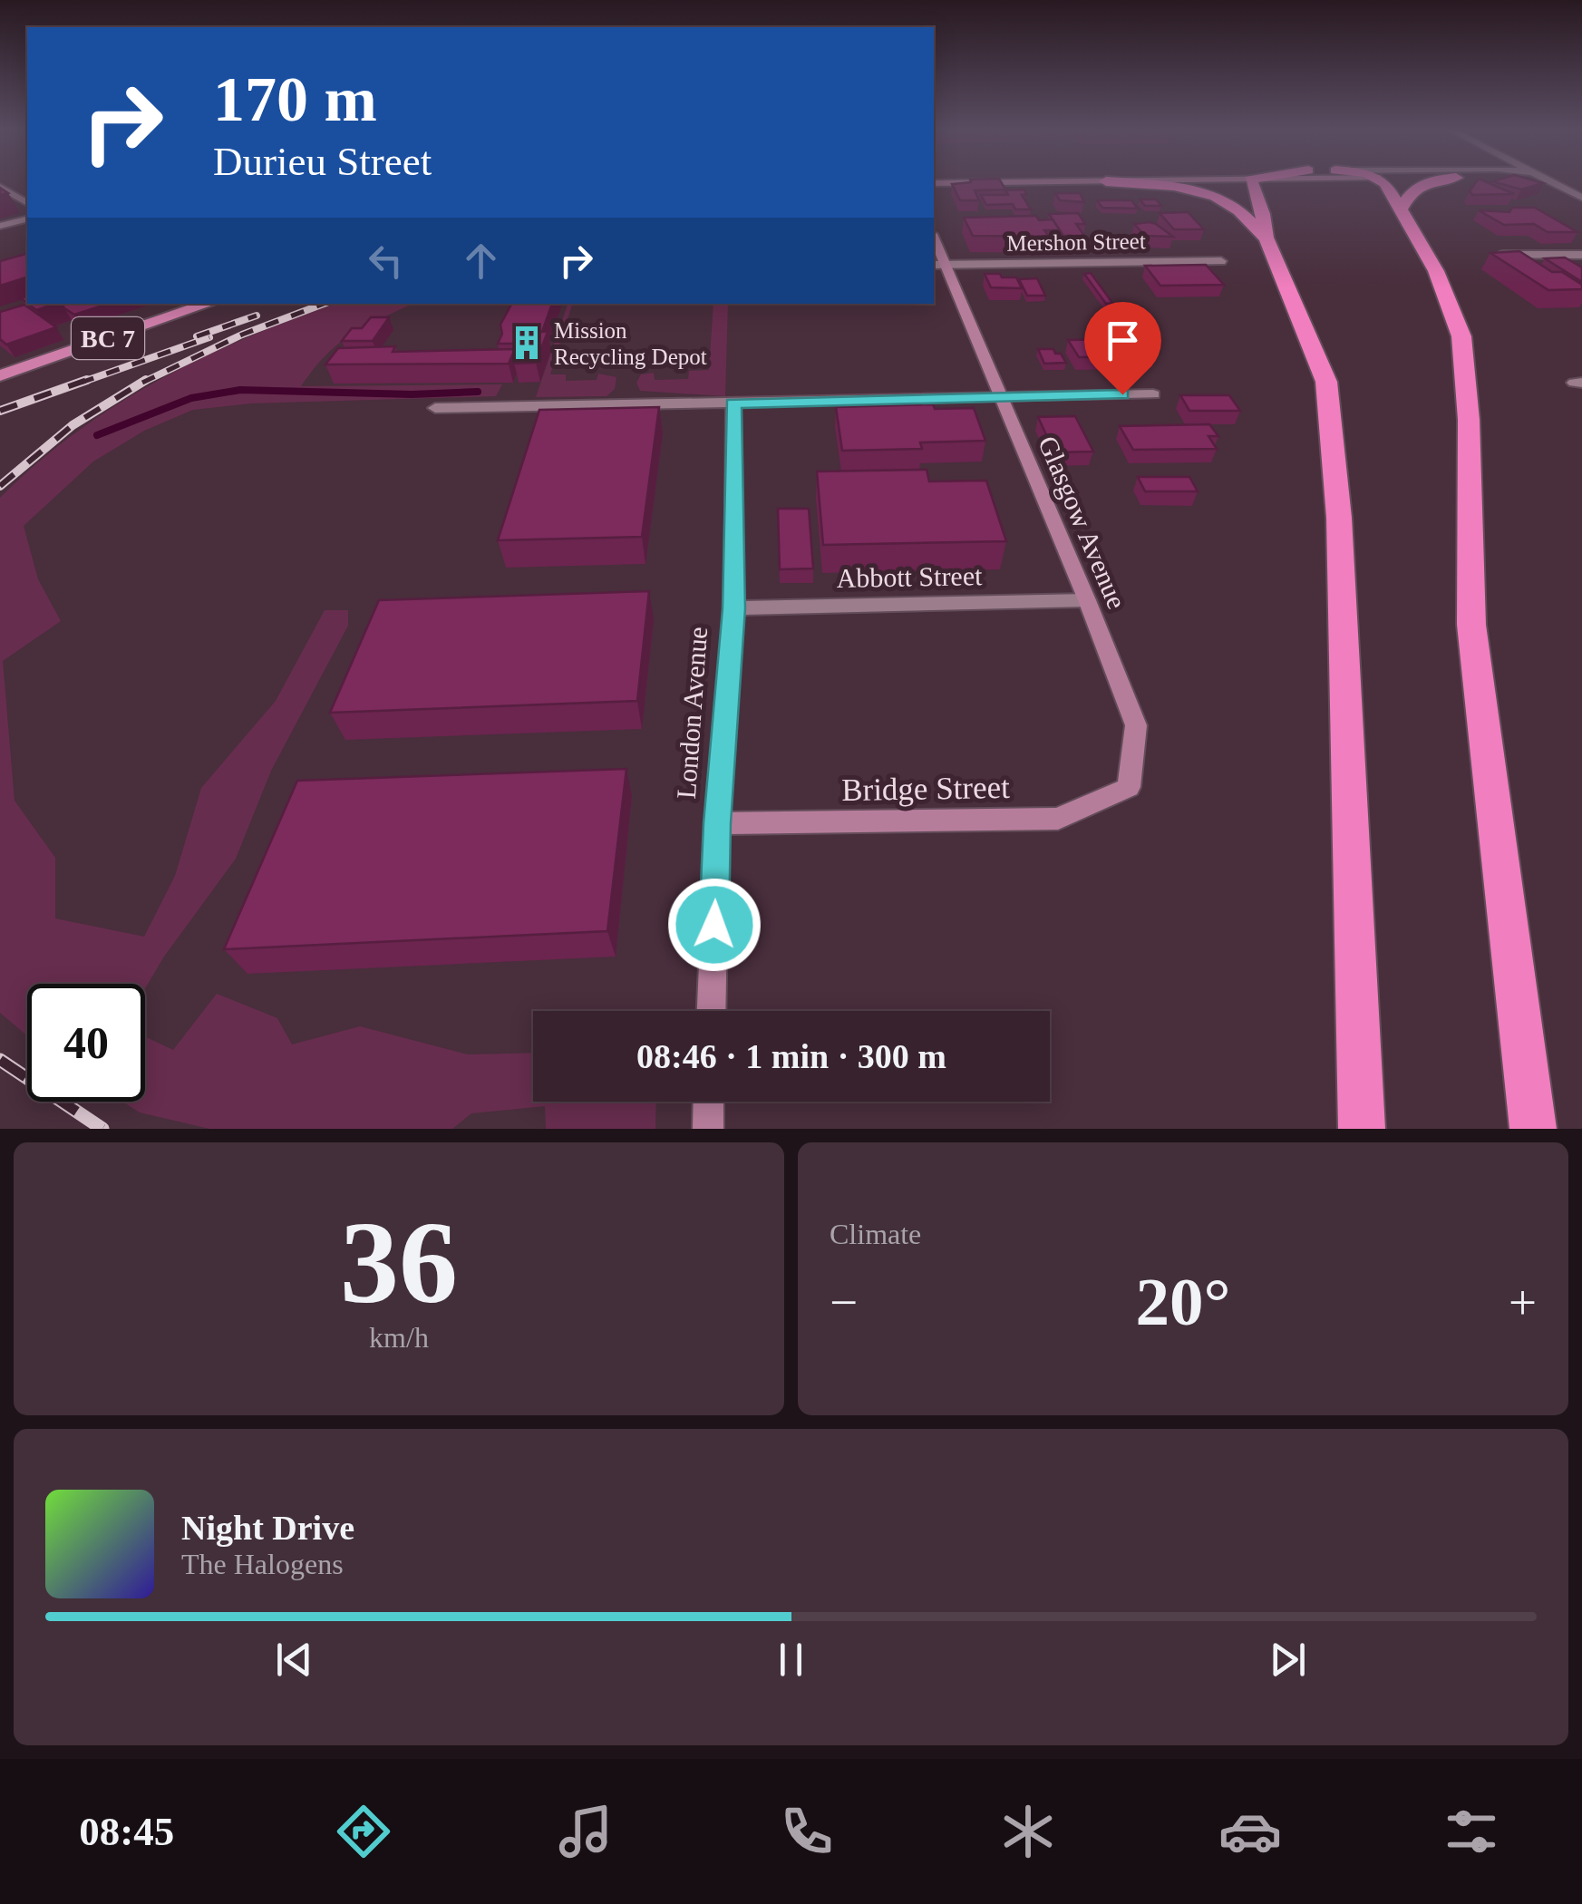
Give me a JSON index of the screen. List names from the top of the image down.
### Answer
{
  "streets": {
    "main road": ["BC 7"],
    "street": [
      "Mershon Street",
      "Glasgow Avenue",
      "Abbott Street",
      "London Avenue",
      "Bridge Street"
    ]
  },
  "crossings": [
    ["Mershon Street", "Glasgow Avenue"],
    ["Glasgow Avenue", "Abbott Street"],
    ["Glasgow Avenue", "Bridge Street"],
    ["Abbott Street", "London Avenue"],
    ["London Avenue", "Bridge Street"]
  ],
  "places": {
    "building": ["Mission Recycling Depot"]
  },
  "page": {
    "turn": ["170 m", "Durieu Street"],
    "limit": "40",
    "trip": "08:46 · 1 min · 300 m",
    "tile": [
      ["36", "km/h"],
      "Climate"
    ],
    "heat": ["−", "20°", "+"],
    "song": ["Night Drive", "The Halogens"],
    "tabs": "08:45"
  }
}
